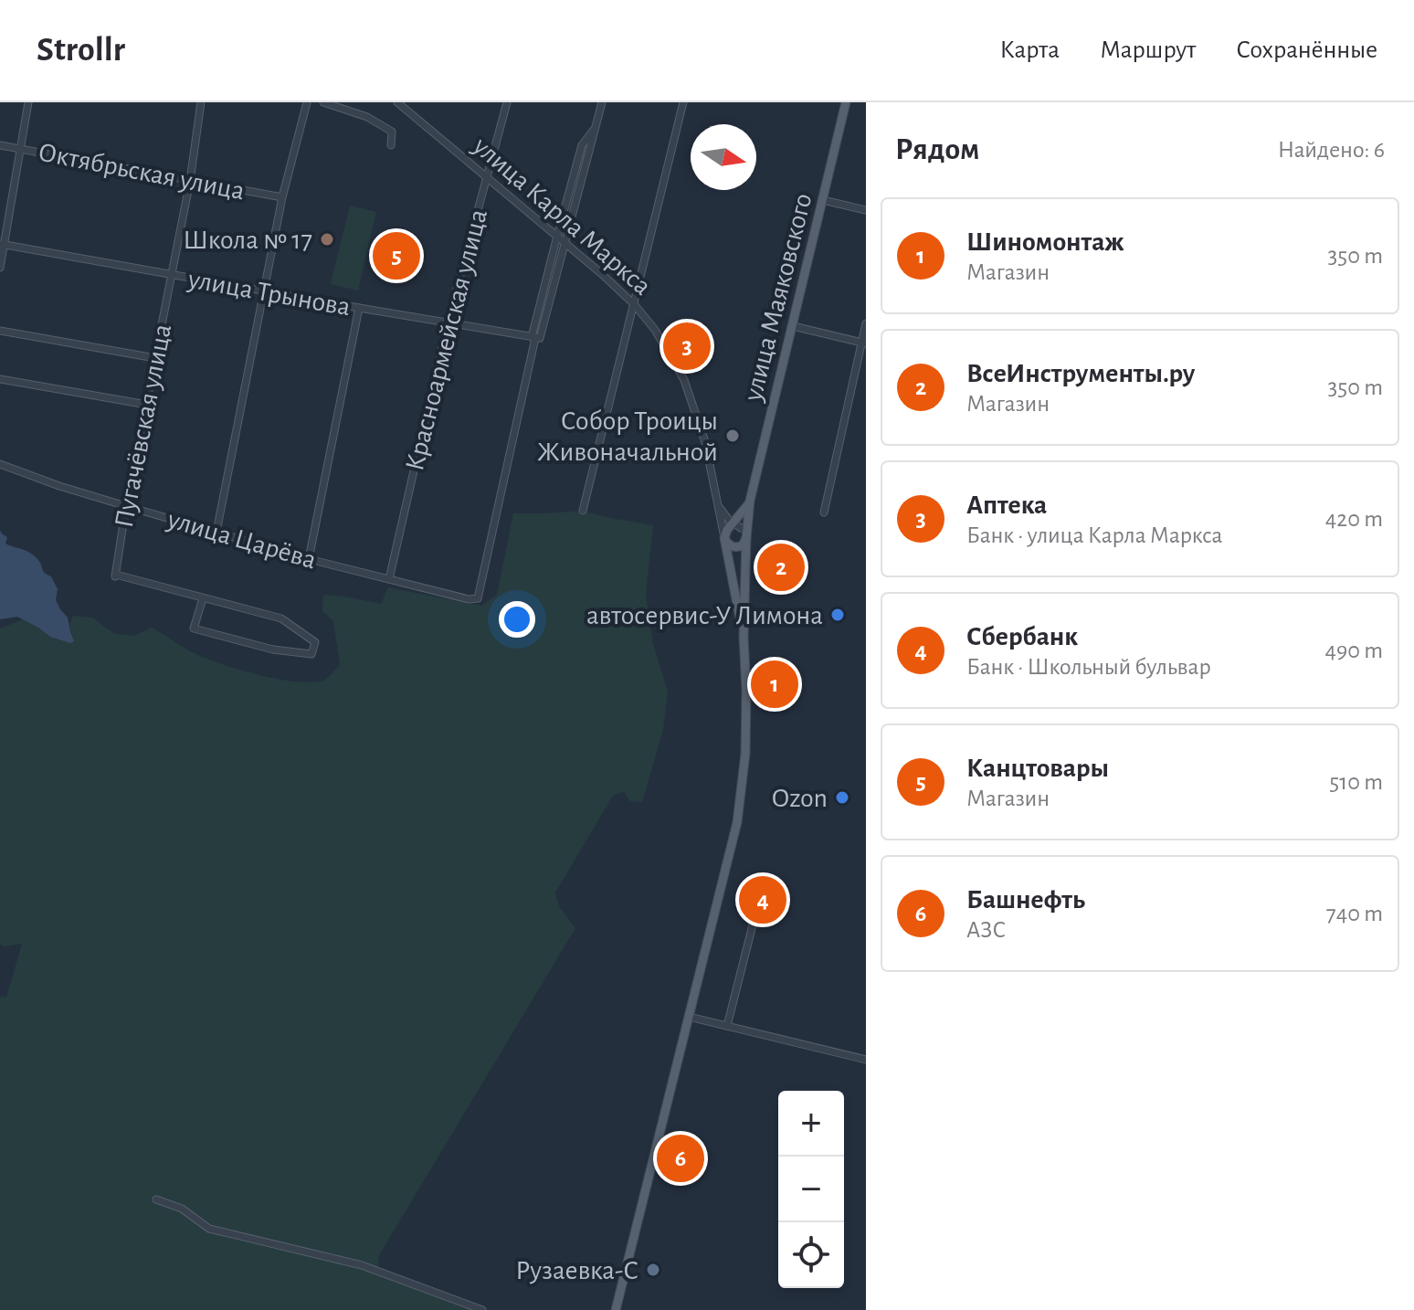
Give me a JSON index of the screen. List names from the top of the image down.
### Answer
{
  "streets": {
    "main road": ["улица Карла Маркса", "улица Маяковского"],
    "street": [
      "Октябрьская улица",
      "улица Трынова",
      "Красноармейская улица",
      "Пугачёвская улица",
      "улица Царёва"
    ]
  },
  "crossings": [
    ["Октябрьская улица", "Пугачёвская улица"],
    ["улица Карла Маркса", "улица Маяковского"],
    ["улица Карла Маркса", "Красноармейская улица"],
    ["улица Трынова", "Красноармейская улица"],
    ["улица Трынова", "Пугачёвская улица"],
    ["улица Трынова", "улица Царёва"],
    ["Красноармейская улица", "улица Царёва"],
    ["Пугачёвская улица", "улица Царёва"]
  ],
  "places": [
    "Школа № 17",
    "Собор Троицы Живоначальной",
    "автосервис-У Лимона",
    "Ozon",
    "Рузаевка-С"
  ],
  "north": "right",
  "page": {
    "header": "Strollr",
    "nav": ["Карта", "Маршрут", "Сохранённые"],
    "heading": ["Рядом", "Найдено: 6"],
    "list": [
      {
        "mark": "1",
        "name": "Шиномонтаж",
        "note": "Магазин",
        "value": "350 m"
      },
      {
        "mark": "2",
        "name": "ВсеИнструменты.ру",
        "note": "Магазин",
        "value": "350 m"
      },
      {
        "mark": "3",
        "name": "Аптека",
        "note": "Банк · улица Карла Маркса",
        "value": "420 m"
      },
      {
        "mark": "4",
        "name": "Сбербанк",
        "note": "Банк · Школьный бульвар",
        "value": "490 m"
      },
      {
        "mark": "5",
        "name": "Канцтовары",
        "note": "Магазин",
        "value": "510 m"
      },
      {
        "mark": "6",
        "name": "Башнефть",
        "note": "АЗС",
        "value": "740 m"
      }
    ],
    "pins": [
      "5",
      "3",
      "2",
      "1",
      "4",
      "6"
    ],
    "map_buttons": ["+", "−"]
  }
}
